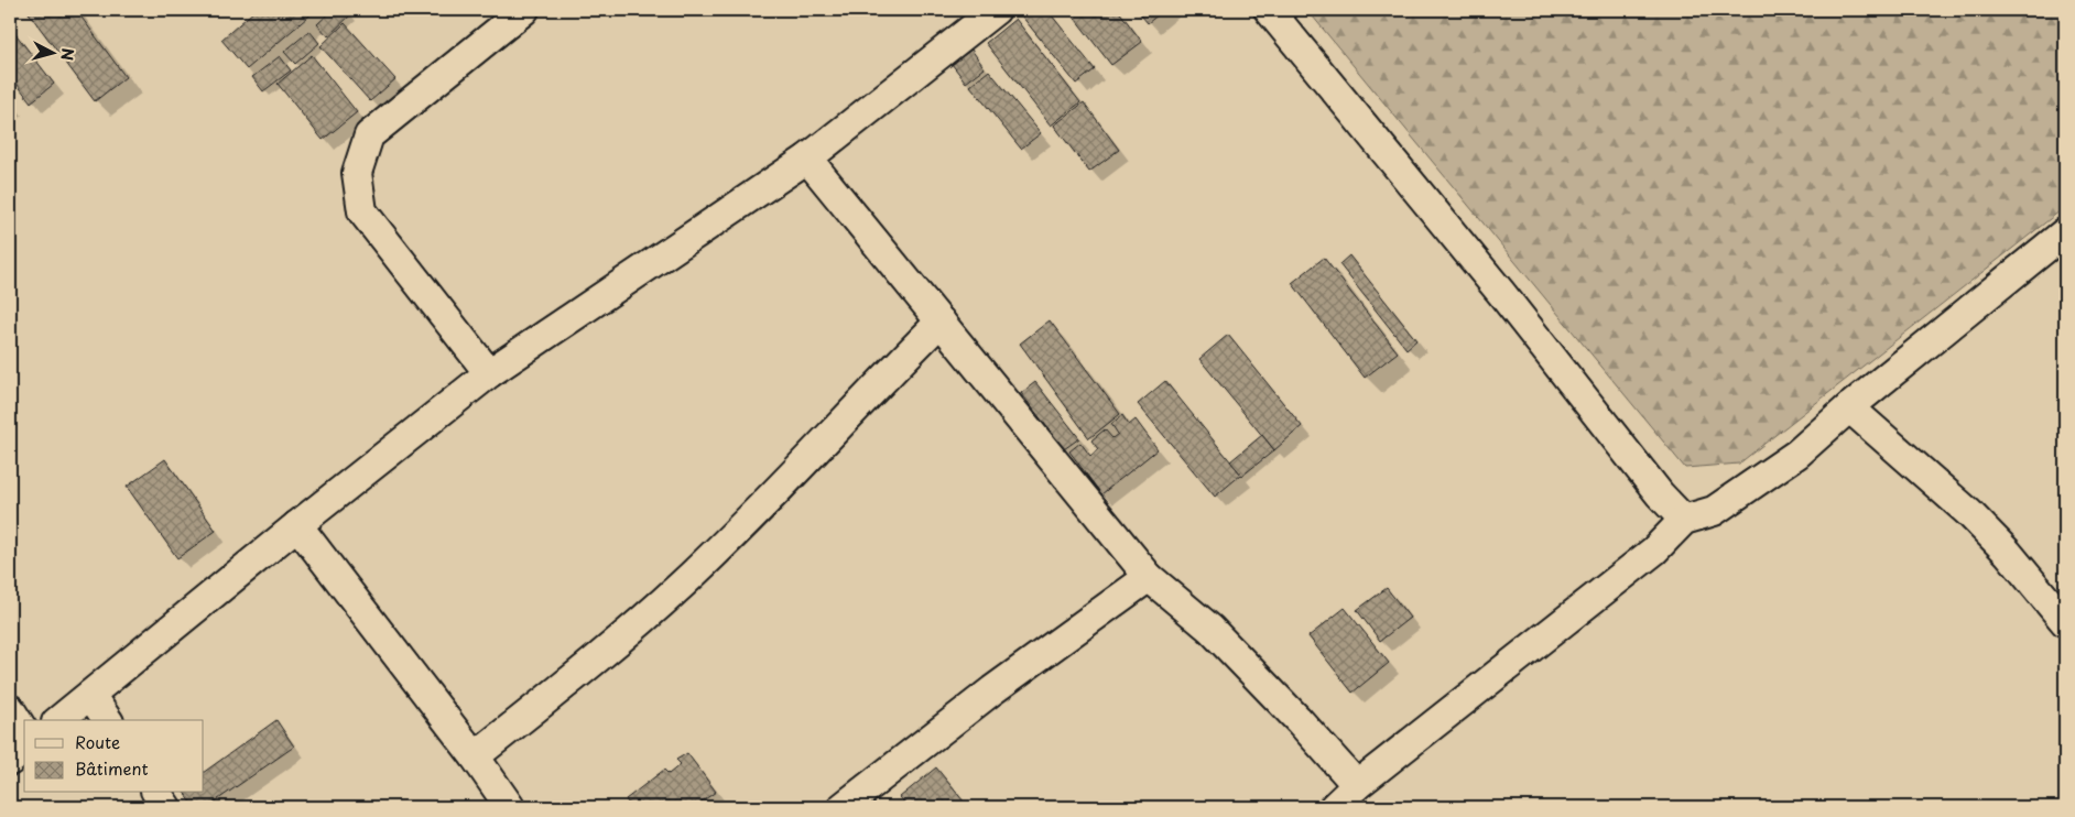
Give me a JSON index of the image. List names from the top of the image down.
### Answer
{
  "legend": ["Route", "Bâtiment"],
  "north": "right"
}
